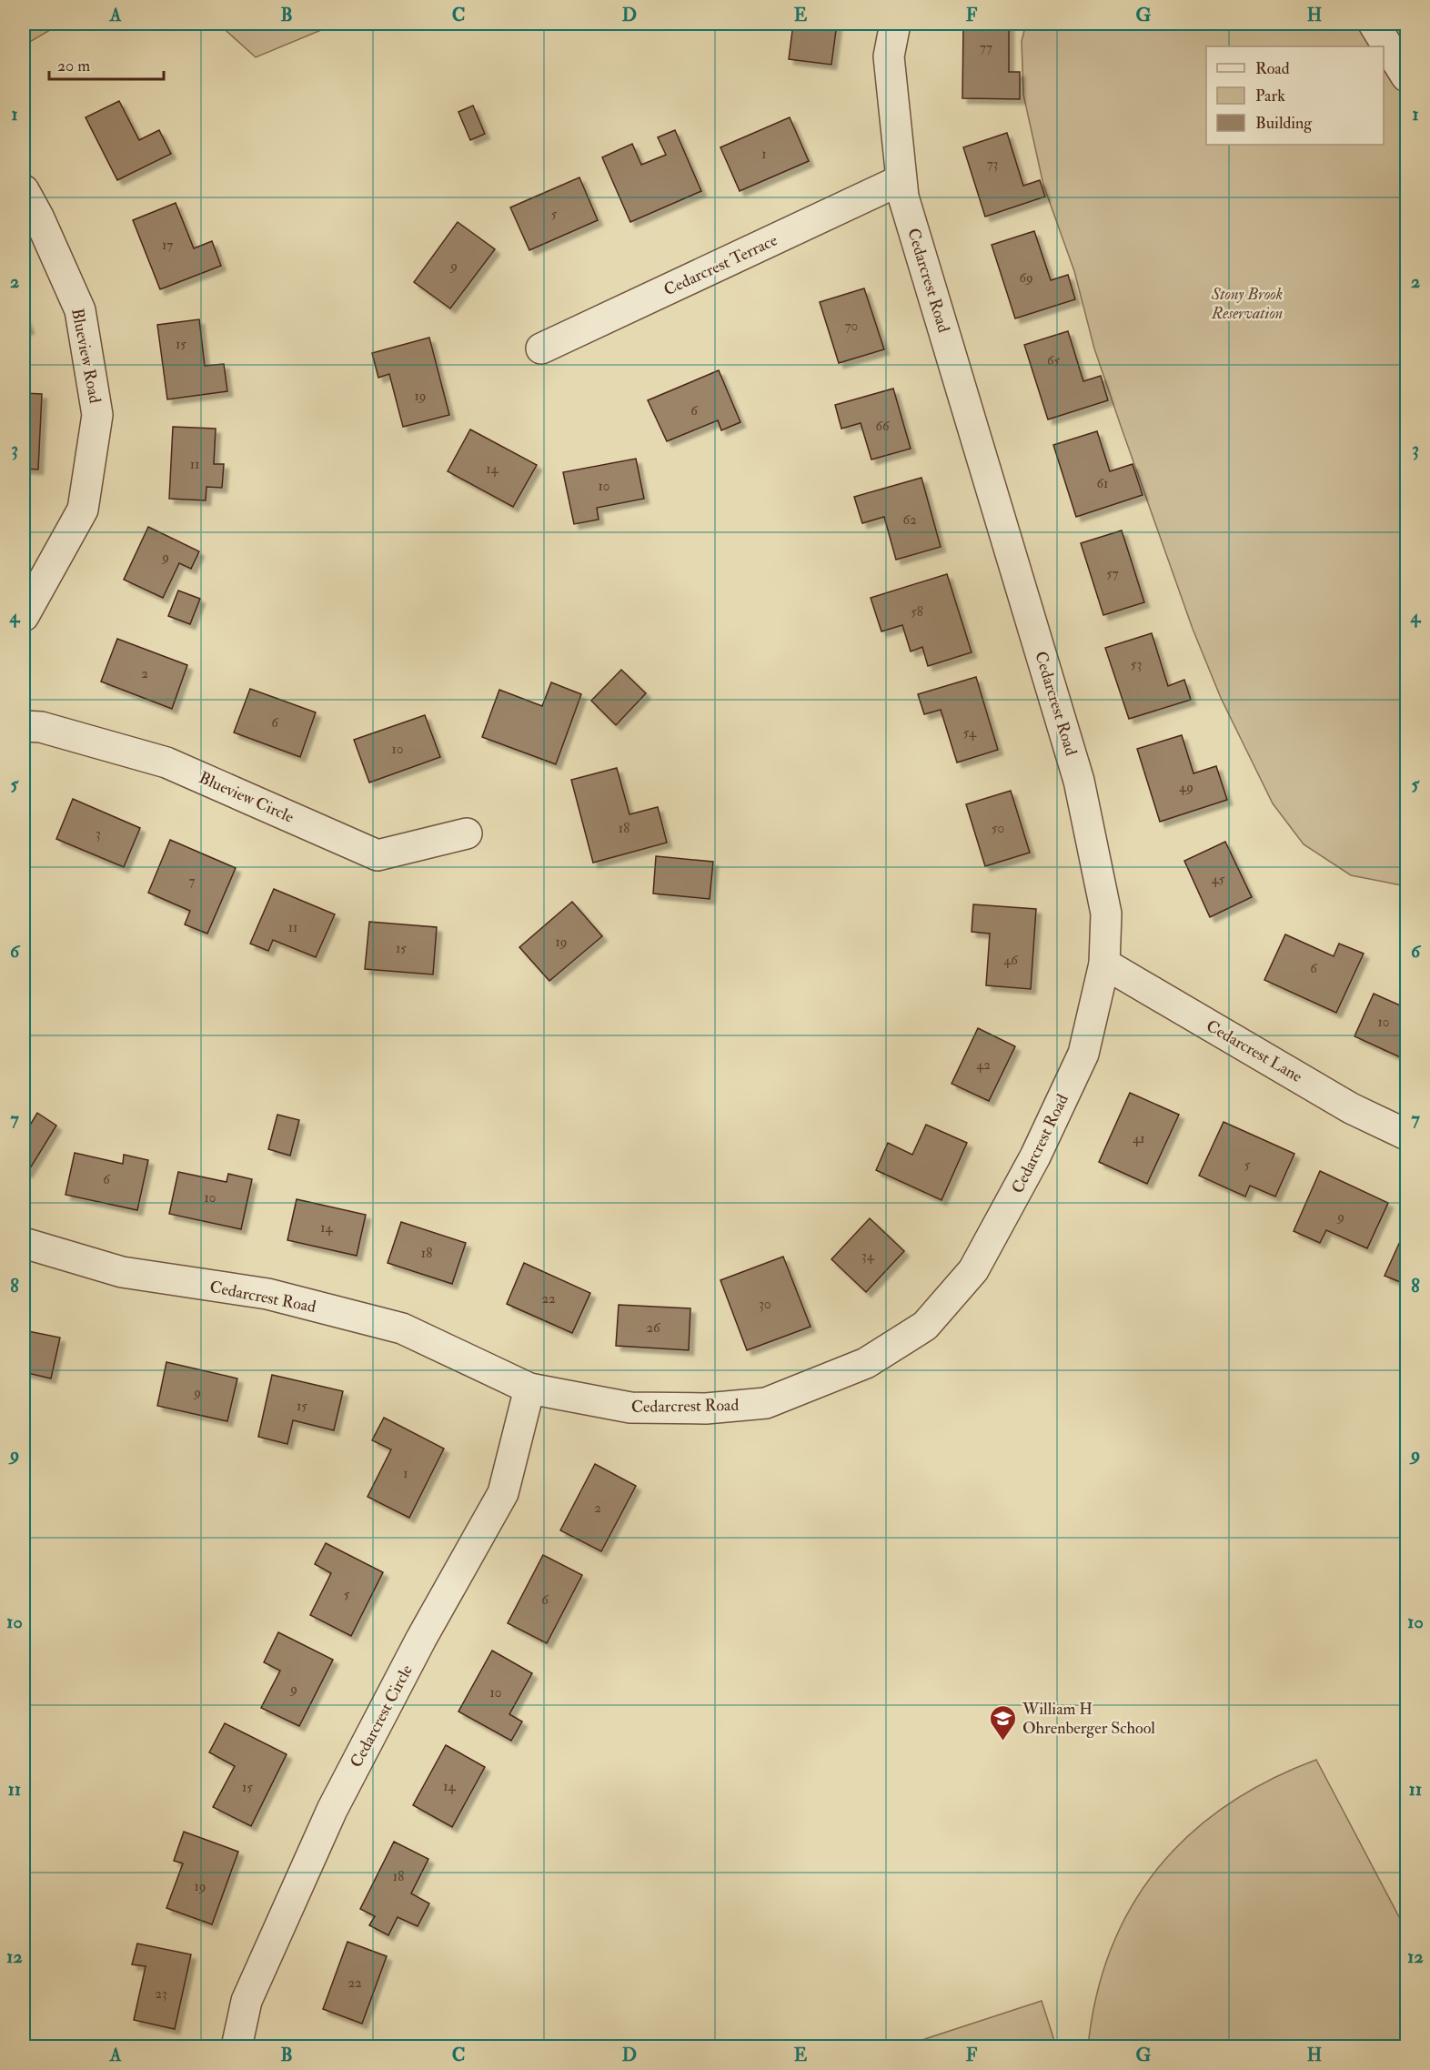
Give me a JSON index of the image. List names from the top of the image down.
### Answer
{
  "streets": {
    "street": [
      "Cedarcrest Terrace",
      "Cedarcrest Road",
      "Blueview Road",
      "Blueview Circle",
      "Cedarcrest Lane",
      "Cedarcrest Circle"
    ]
  },
  "crossings": [
    ["Cedarcrest Terrace", "Cedarcrest Road"],
    ["Cedarcrest Road", "Cedarcrest Lane"],
    ["Cedarcrest Road", "Cedarcrest Circle"]
  ],
  "parks": ["Stony Brook Reservation"],
  "places": {
    "school or university": ["William H Ohrenberger School"]
  },
  "house_numbers": [
    "77",
    "1",
    "73",
    "5",
    "17",
    "9",
    "69",
    "70",
    "15",
    "65",
    "19",
    "6",
    "66",
    "11",
    "14",
    "61",
    "10",
    "62",
    "9",
    "57",
    "58",
    "53",
    "2",
    "6",
    "54",
    "10",
    "49",
    "18",
    "50",
    "3",
    "45",
    "7",
    "11",
    "19",
    "15",
    "46",
    "6",
    "10",
    "42",
    "41",
    "5",
    "6",
    "10",
    "9",
    "14",
    "18",
    "34",
    "22",
    "30",
    "26",
    "9",
    "15",
    "1",
    "2",
    "5",
    "6",
    "9",
    "10",
    "14",
    "15",
    "18",
    "19",
    "22",
    "23"
  ],
  "legend": ["Road", "Park", "Building"],
  "scale_bar": "20 m",
  "grid": {
    "columns": [
      "A",
      "B",
      "C",
      "D",
      "E",
      "F",
      "G",
      "H"
    ],
    "rows": [
      "1",
      "2",
      "3",
      "4",
      "5",
      "6",
      "7",
      "8",
      "9",
      "10",
      "11",
      "12"
    ]
  }
}
